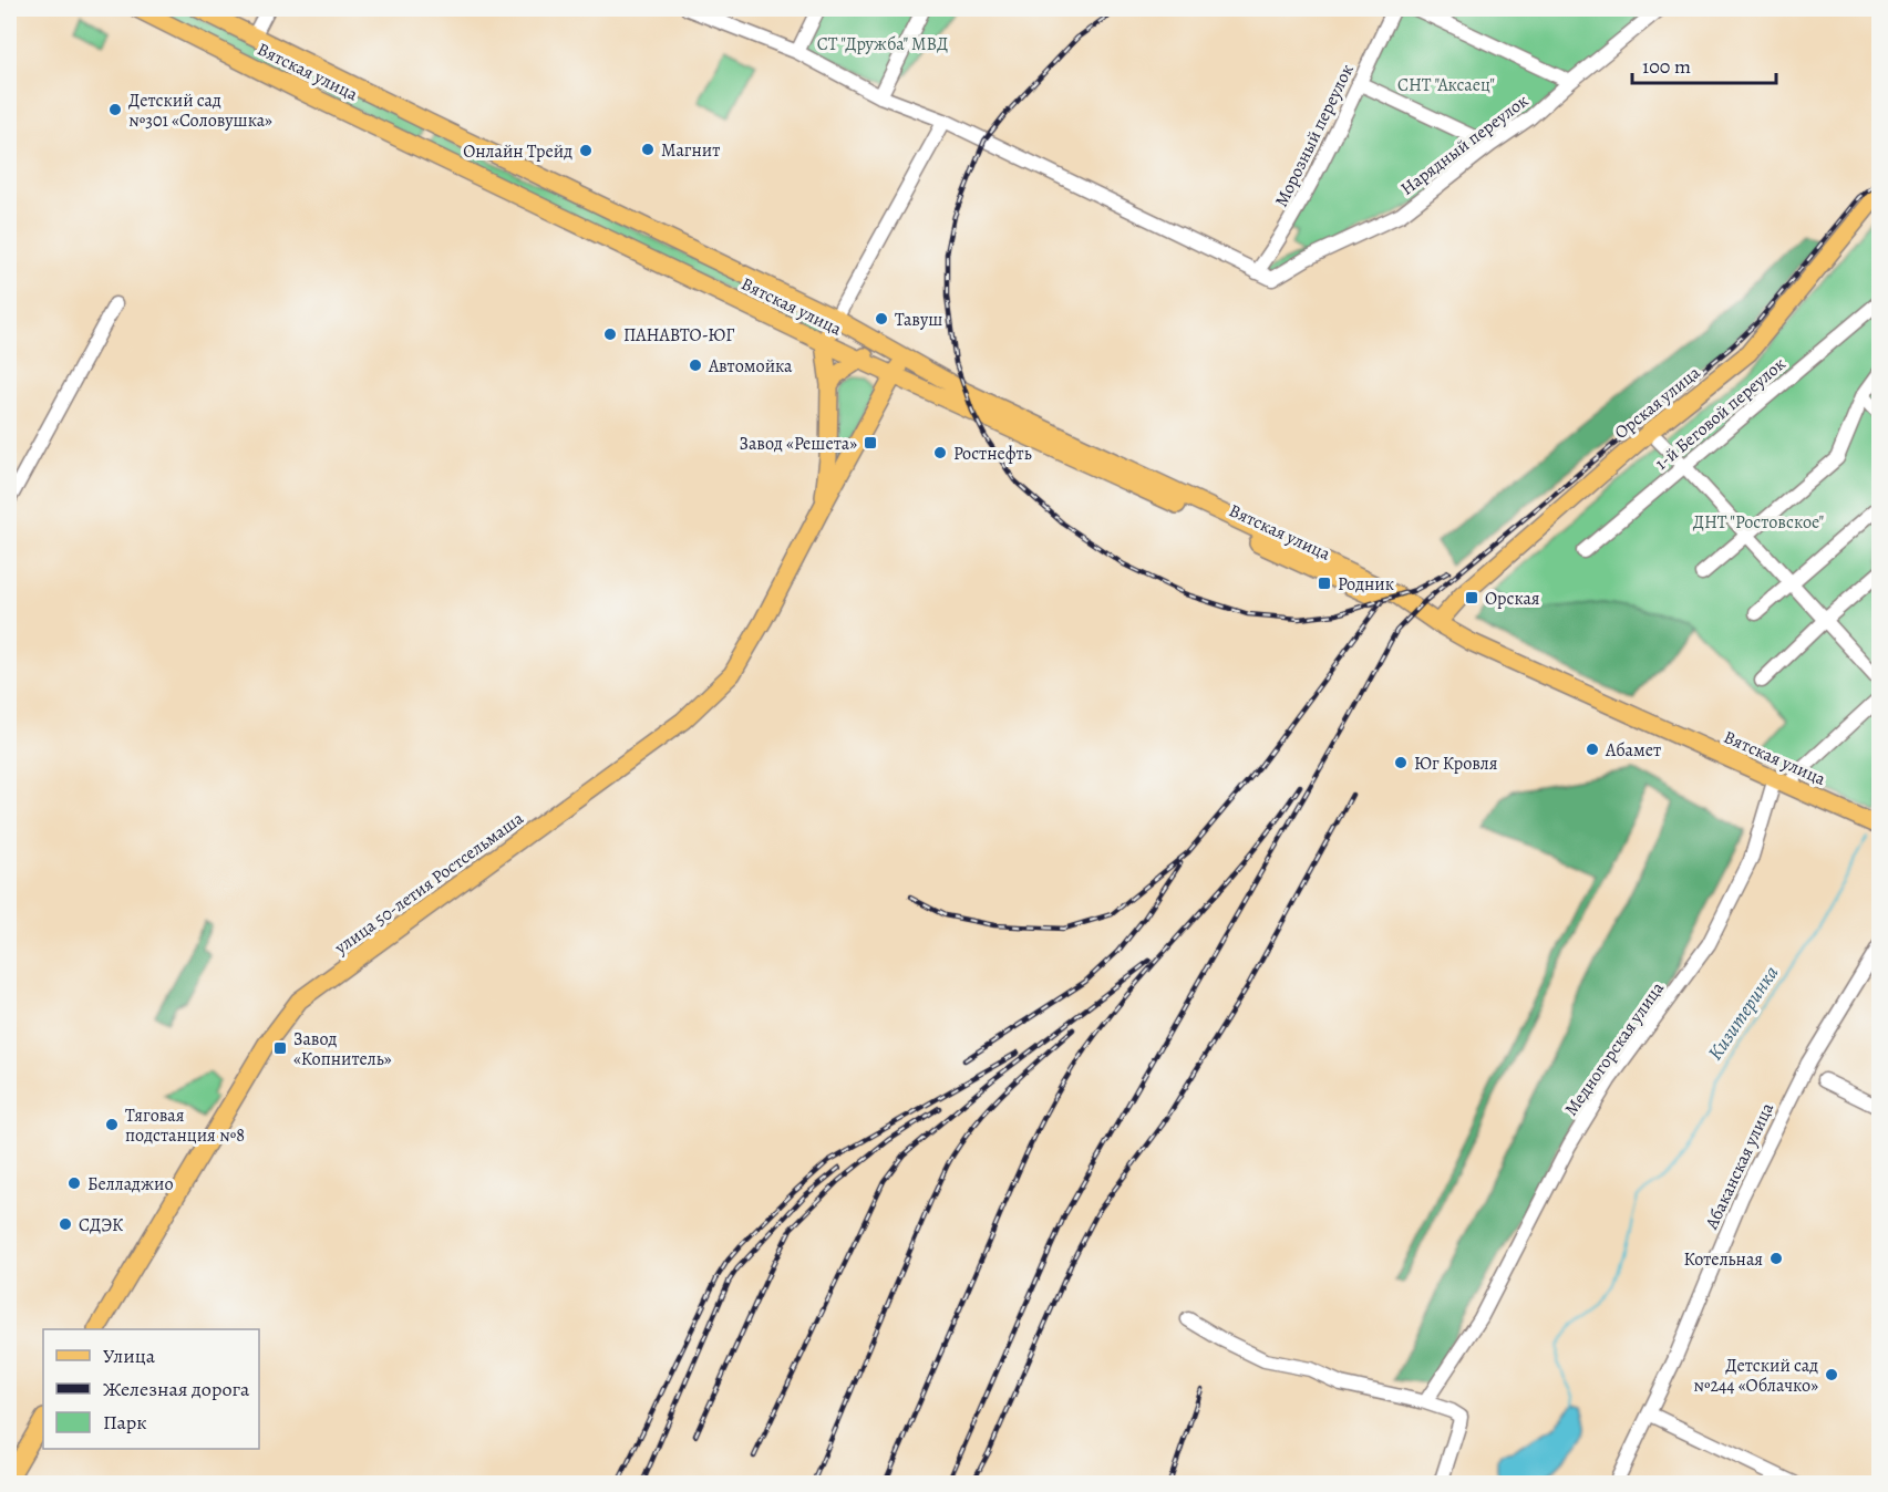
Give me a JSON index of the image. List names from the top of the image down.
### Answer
{
  "streets": {
    "main road": ["Вятская улица", "Орская улица", "улица 50-летия Ростсельмаша"],
    "street": [
      "Морозный переулок",
      "Нарядный переулок",
      "1-й Беговой переулок",
      "Медногорская улица",
      "Абаканская улица"
    ]
  },
  "crossings": [
    ["Вятская улица", "Орская улица"],
    ["Вятская улица", "улица 50-летия Ростсельмаша"],
    ["Вятская улица", "Медногорская улица"],
    ["Морозный переулок", "Нарядный переулок"]
  ],
  "water": ["Кизитеринка"],
  "parks": ["СТ \"Дружба\" МВД", "СНТ \"Аксаец\"", "ДНТ \"Ростовское\""],
  "places": {
    "other": [
      "Детский сад №301 «Соловушка»",
      "Магнит",
      "Онлайн Трейд",
      "Тавуш",
      "ПАНАВТО-ЮГ",
      "Автомойка",
      "Ростнефть",
      "Абамет",
      "Юг Кровля",
      "Тяговая подстанция №8",
      "Белладжио",
      "СДЭК",
      "Котельная",
      "Детский сад №244 «Облачко»"
    ],
    "transit": [
      "Завод «Решета»",
      "Родник",
      "Орская",
      "Завод «Копнитель»"
    ]
  },
  "legend": ["Улица", "Железная дорога", "Парк"],
  "scale_bar": "100 m"
}
